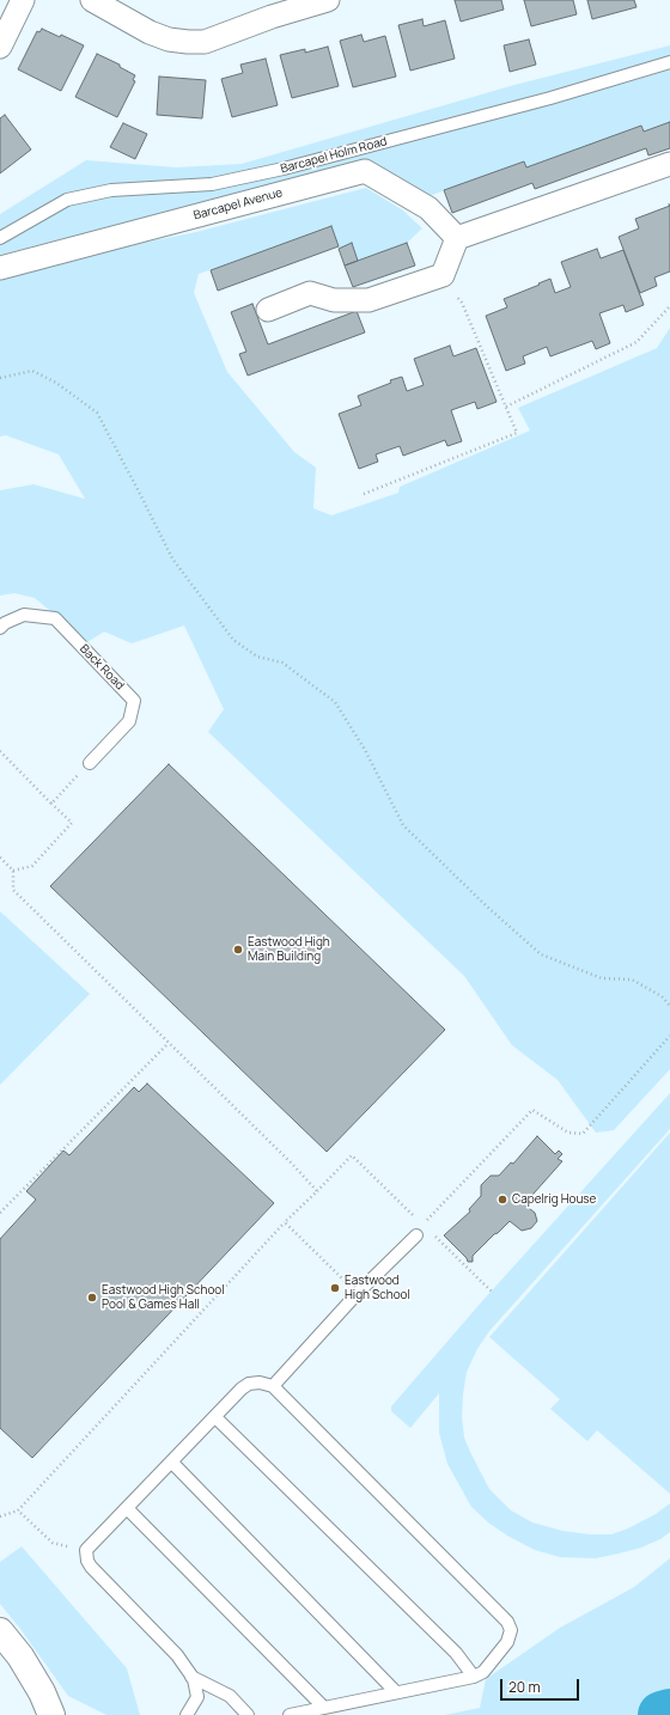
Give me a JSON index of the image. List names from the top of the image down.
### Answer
{
  "streets": {
    "street": ["Barcapel Avenue"],
    "lane": ["Barcapel Holm Road", "Back Road"]
  },
  "places": [
    "Eastwood High Main Building",
    "Capelrig House",
    "Eastwood High School",
    "Eastwood High School Pool & Games Hall"
  ],
  "scale_bar": "20 m"
}
